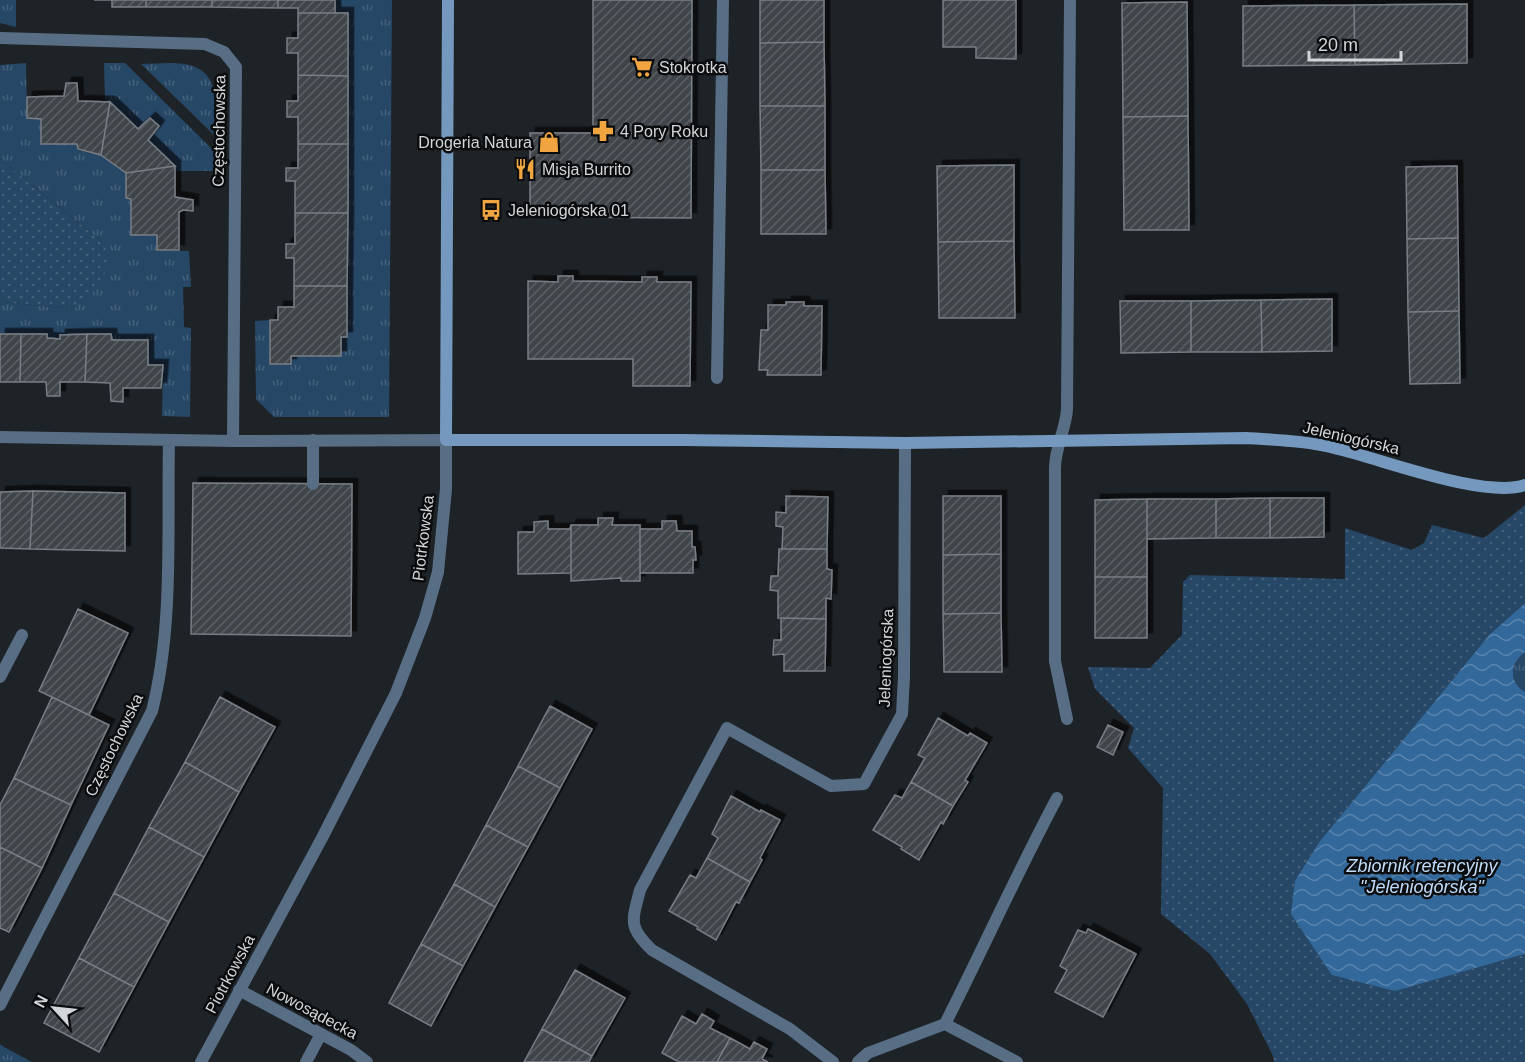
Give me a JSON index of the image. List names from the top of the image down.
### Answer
{
  "streets": {
    "street": [
      "Częstochowska",
      "Jeleniogórska",
      "Piotrkowska",
      "Nowosądecka"
    ]
  },
  "crossings": [
    ["Jeleniogórska", "Piotrkowska"],
    ["Piotrkowska", "Nowosądecka"]
  ],
  "water": ["Zbiornik retencyjny \"Jeleniogórska\""],
  "places": {
    "supermarket": ["Stokrotka"],
    "pharmacy": ["4 Pory Roku"],
    "shop": ["Drogeria Natura"],
    "restaurant": ["Misja Burrito"],
    "bus stop": ["Jeleniogórska 01"]
  },
  "scale_bar": "20 m",
  "north": "top left"
}
